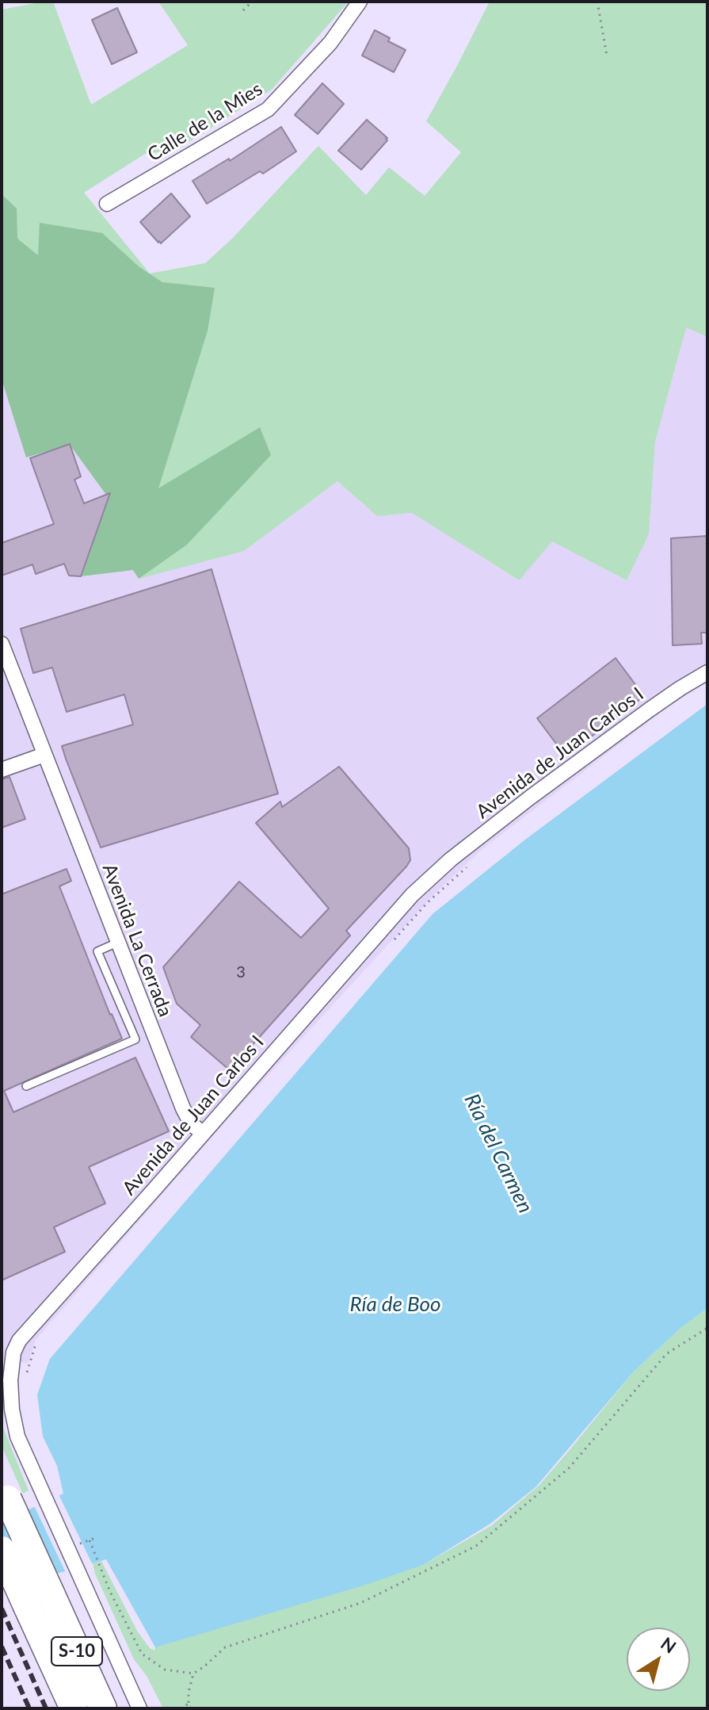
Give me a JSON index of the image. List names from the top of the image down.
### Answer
{
  "streets": {
    "highway": ["S-10"],
    "street": ["Calle de la Mies", "Avenida de Juan Carlos I", "Avenida La Cerrada"]
  },
  "crossings": [
    ["Avenida de Juan Carlos I", "Avenida La Cerrada"]
  ],
  "water": ["Ría del Carmen", "Ría de Boo"],
  "house_numbers": ["3"],
  "north": "top right"
}
